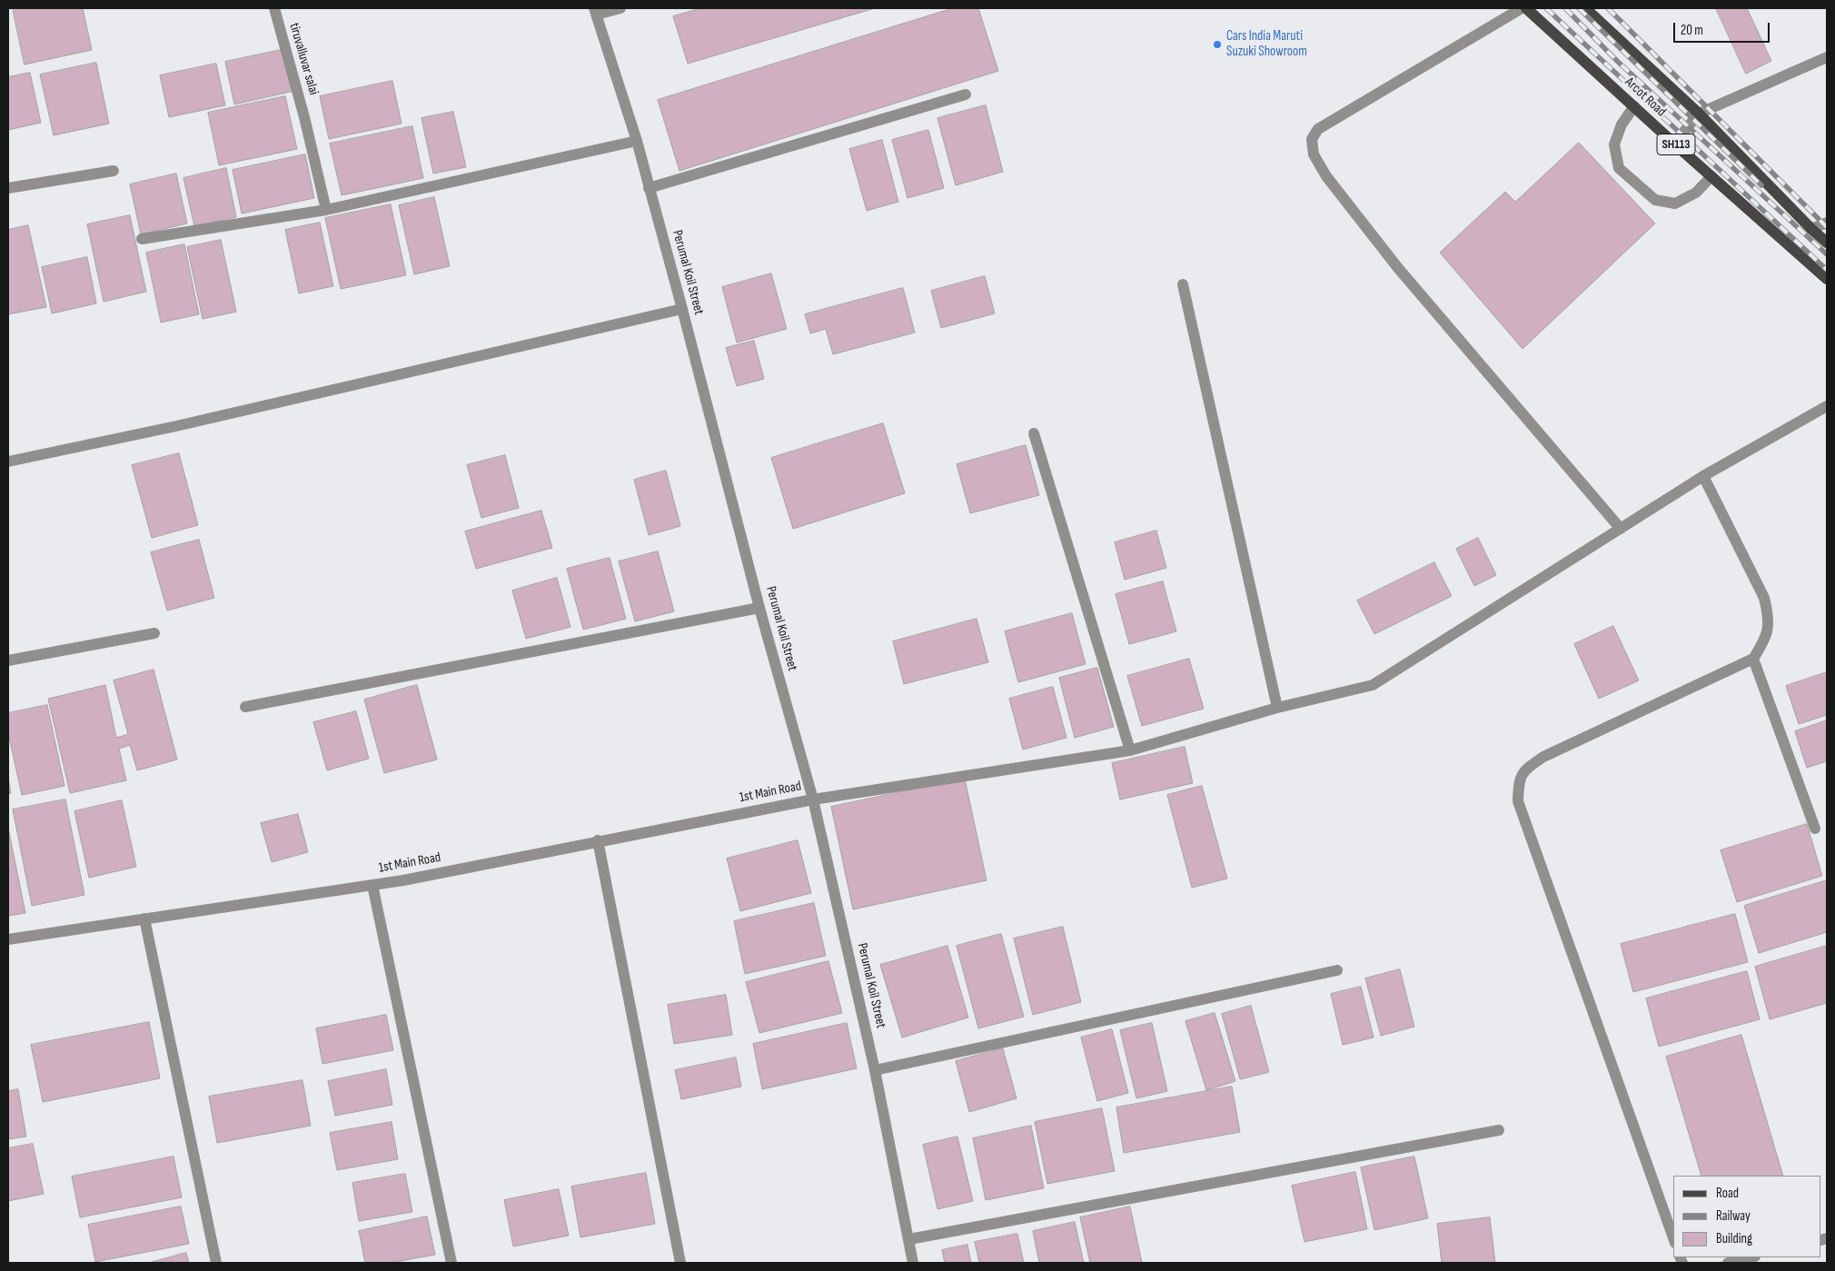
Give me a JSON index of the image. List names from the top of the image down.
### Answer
{
  "streets": {
    "main road": ["Arcot Road", "SH113"],
    "street": ["tiruvalluvar salai", "Perumal Koil Street", "1st Main Road"]
  },
  "crossings": [
    ["Perumal Koil Street", "1st Main Road"]
  ],
  "places": ["Cars India Maruti Suzuki Showroom"],
  "legend": ["Road", "Railway", "Building"],
  "scale_bar": "20 m"
}
